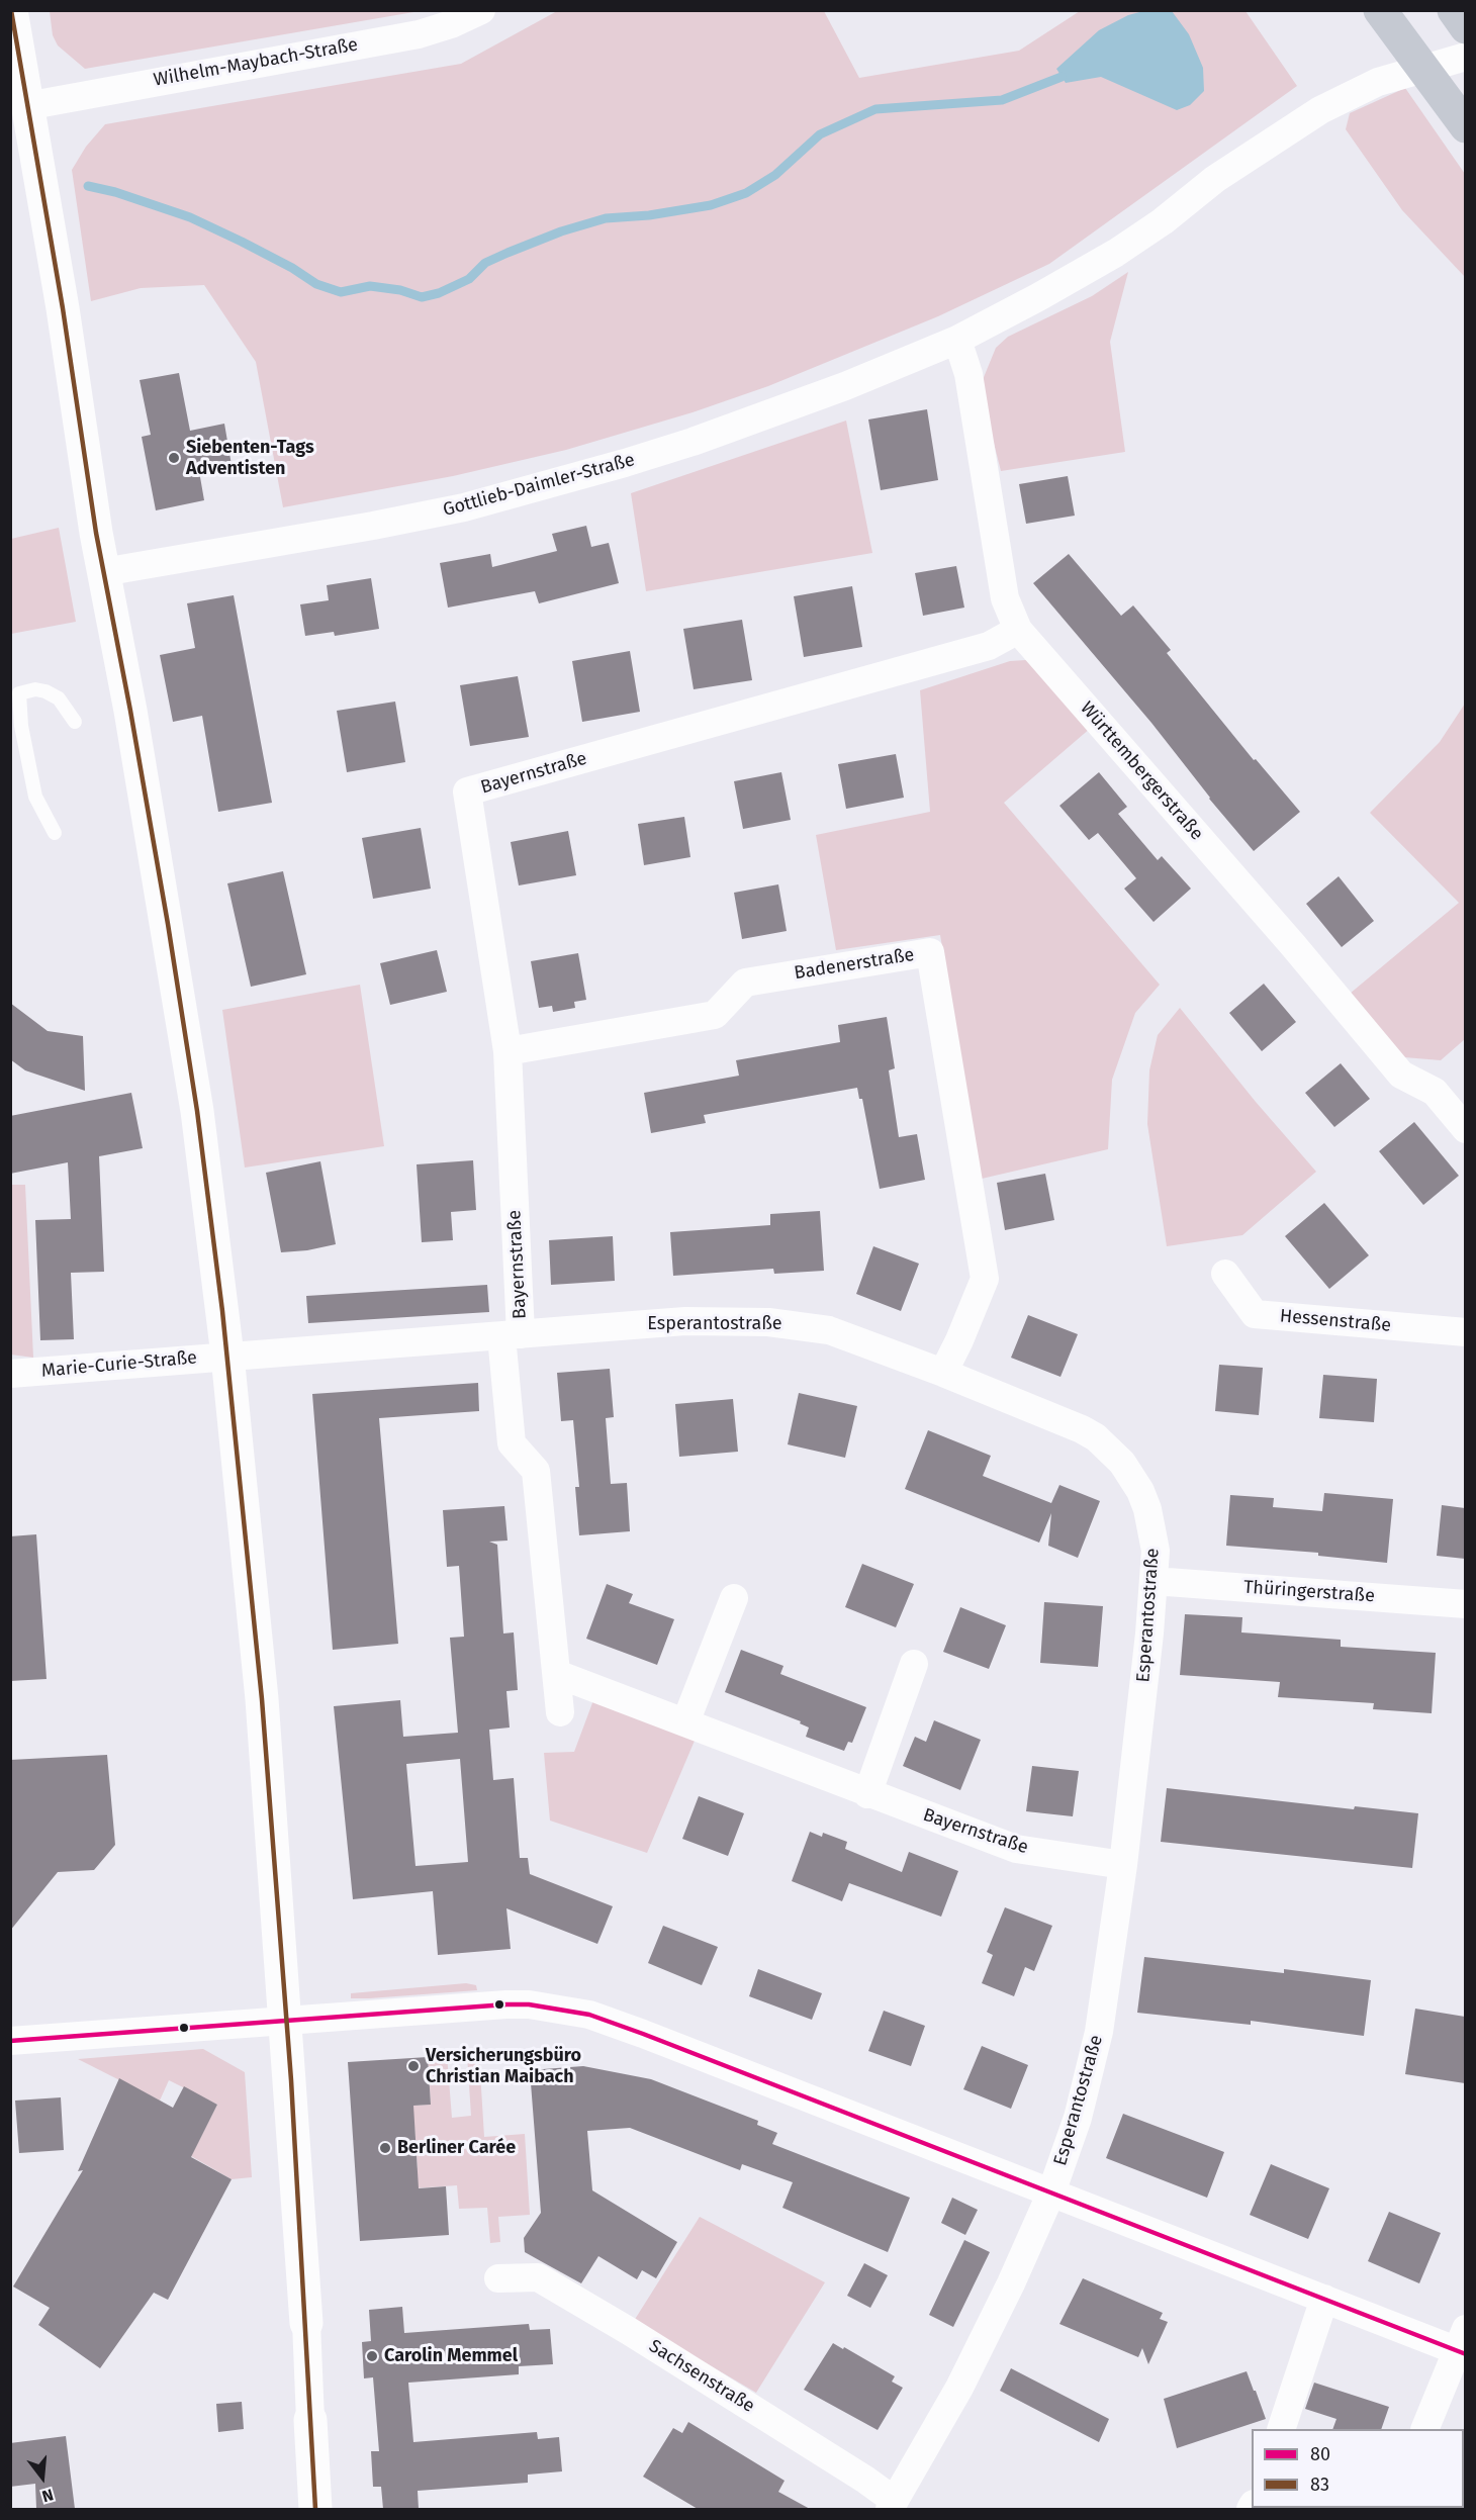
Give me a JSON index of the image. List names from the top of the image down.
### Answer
{
  "streets": {
    "street": [
      "Wilhelm-Maybach-Straße",
      "Gottlieb-Daimler-Straße",
      "Württembergerstraße",
      "Bayernstraße",
      "Badenerstraße",
      "Hessenstraße",
      "Esperantostraße",
      "Marie-Curie-Straße",
      "Thüringerstraße",
      "Sachsenstraße"
    ]
  },
  "crossings": [
    ["Gottlieb-Daimler-Straße", "Württembergerstraße"],
    ["Württembergerstraße", "Bayernstraße"],
    ["Bayernstraße", "Badenerstraße"],
    ["Bayernstraße", "Esperantostraße"],
    ["Badenerstraße", "Esperantostraße"],
    ["Esperantostraße", "Marie-Curie-Straße"],
    ["Esperantostraße", "Thüringerstraße"],
    ["Esperantostraße", "Sachsenstraße"]
  ],
  "places": [
    "Siebenten-Tags Adventisten",
    "Versicherungsbüro Christian Maibach",
    "Berliner Carée",
    "Carolin Memmel"
  ],
  "lines": ["transit line 83", "transit line 80"],
  "legend": ["80", "83"],
  "north": "bottom"
}
